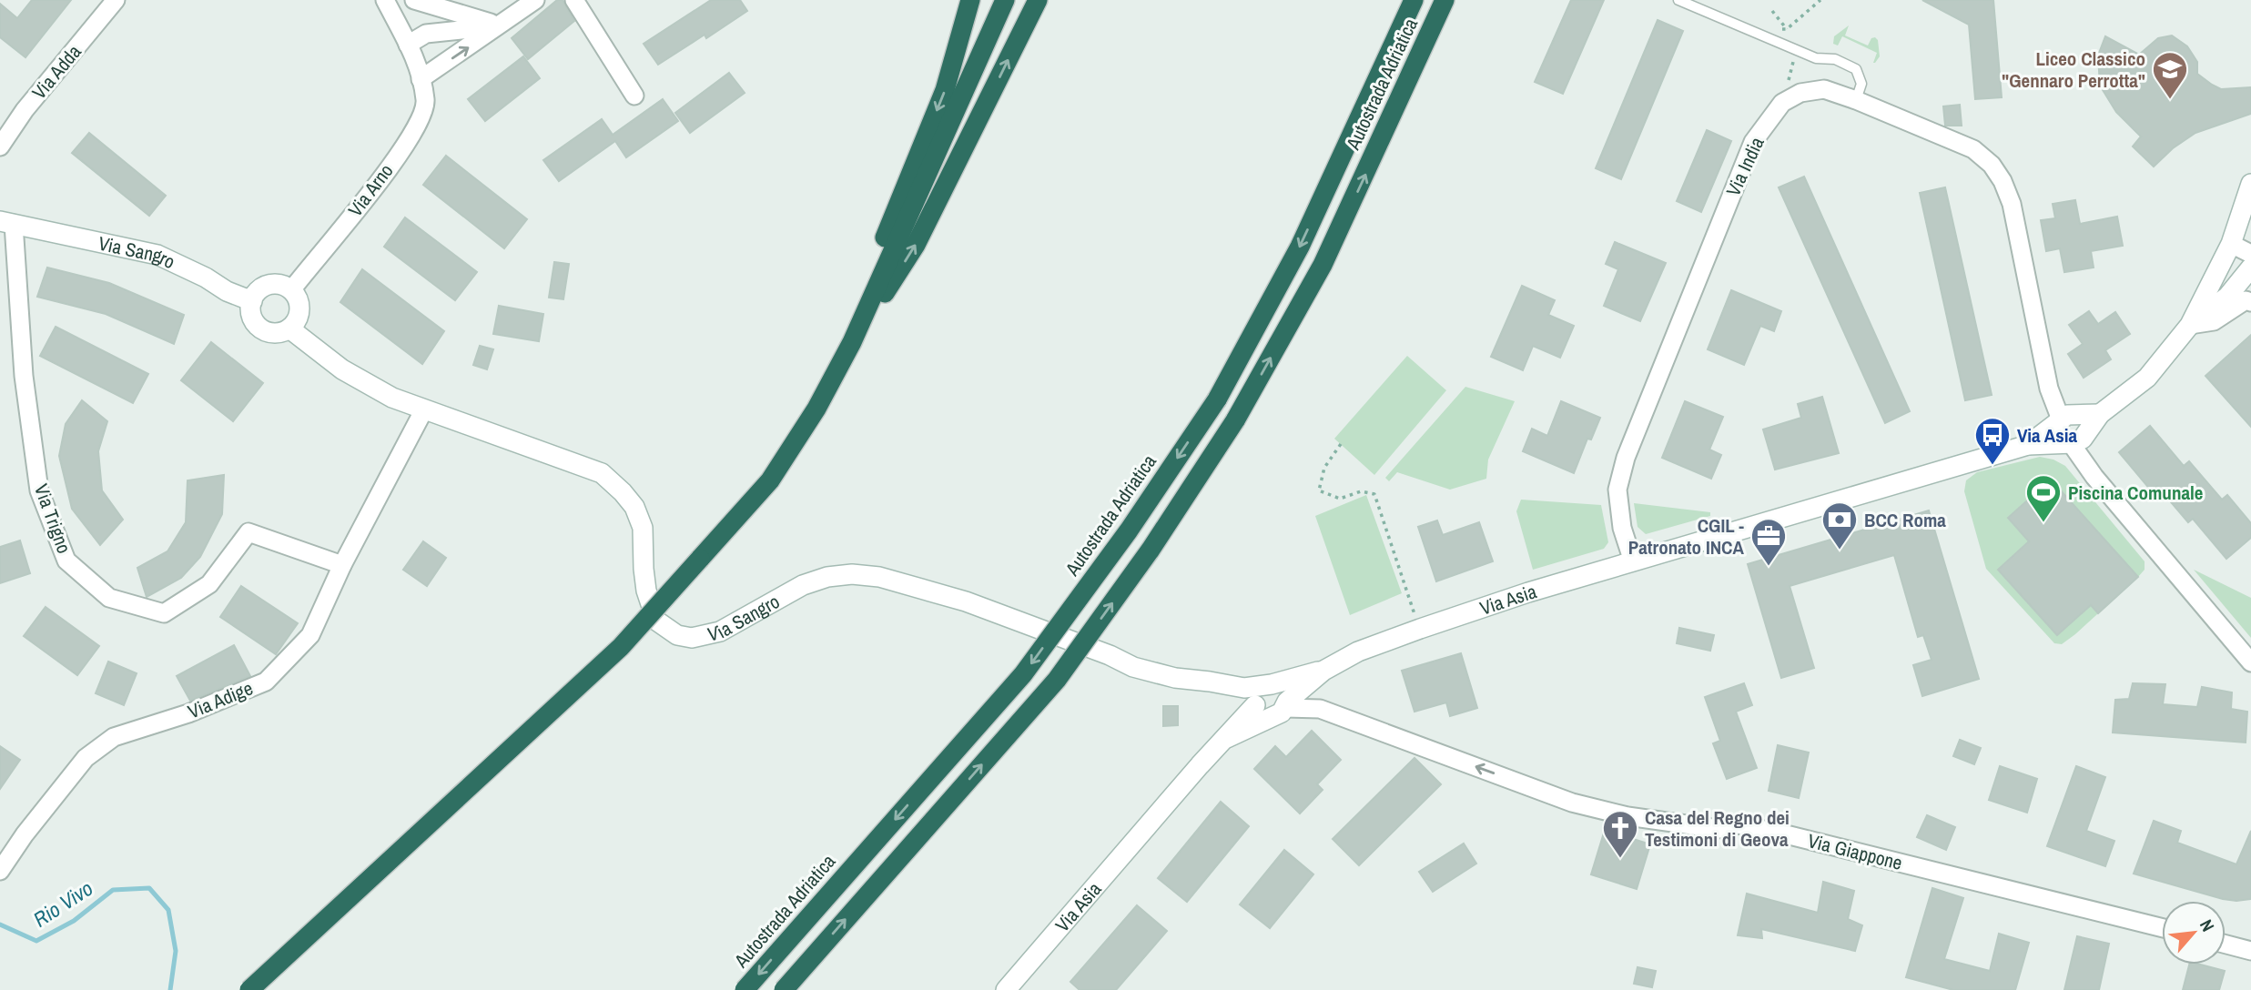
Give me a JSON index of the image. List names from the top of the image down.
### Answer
{
  "streets": {
    "highway": ["Autostrada Adriatica"],
    "street": [
      "Via Adda",
      "Via India",
      "Via Arno",
      "Via Sangro",
      "Via Trigno",
      "Via Asia",
      "Via Adige",
      "Via Giappone"
    ]
  },
  "crossings": [
    ["Via India", "Via Asia"],
    ["Via Arno", "Via Sangro"],
    ["Via Sangro", "Via Trigno"],
    ["Via Sangro", "Via Asia"],
    ["Via Sangro", "Via Adige"],
    ["Via Trigno", "Via Adige"],
    ["Via Asia", "Via Giappone"]
  ],
  "one_way": ["Via Giappone"],
  "water": ["Rio Vivo"],
  "places": {
    "school or university": ["Liceo Classico \"Gennaro Perrotta\""],
    "bus stop": ["Via Asia"],
    "sports": ["Piscina Comunale"],
    "bank": ["BCC Roma"],
    "office": ["CGIL - Patronato INCA"],
    "church": ["Casa del Regno dei Testimoni di Geova"]
  },
  "north": "top right"
}
